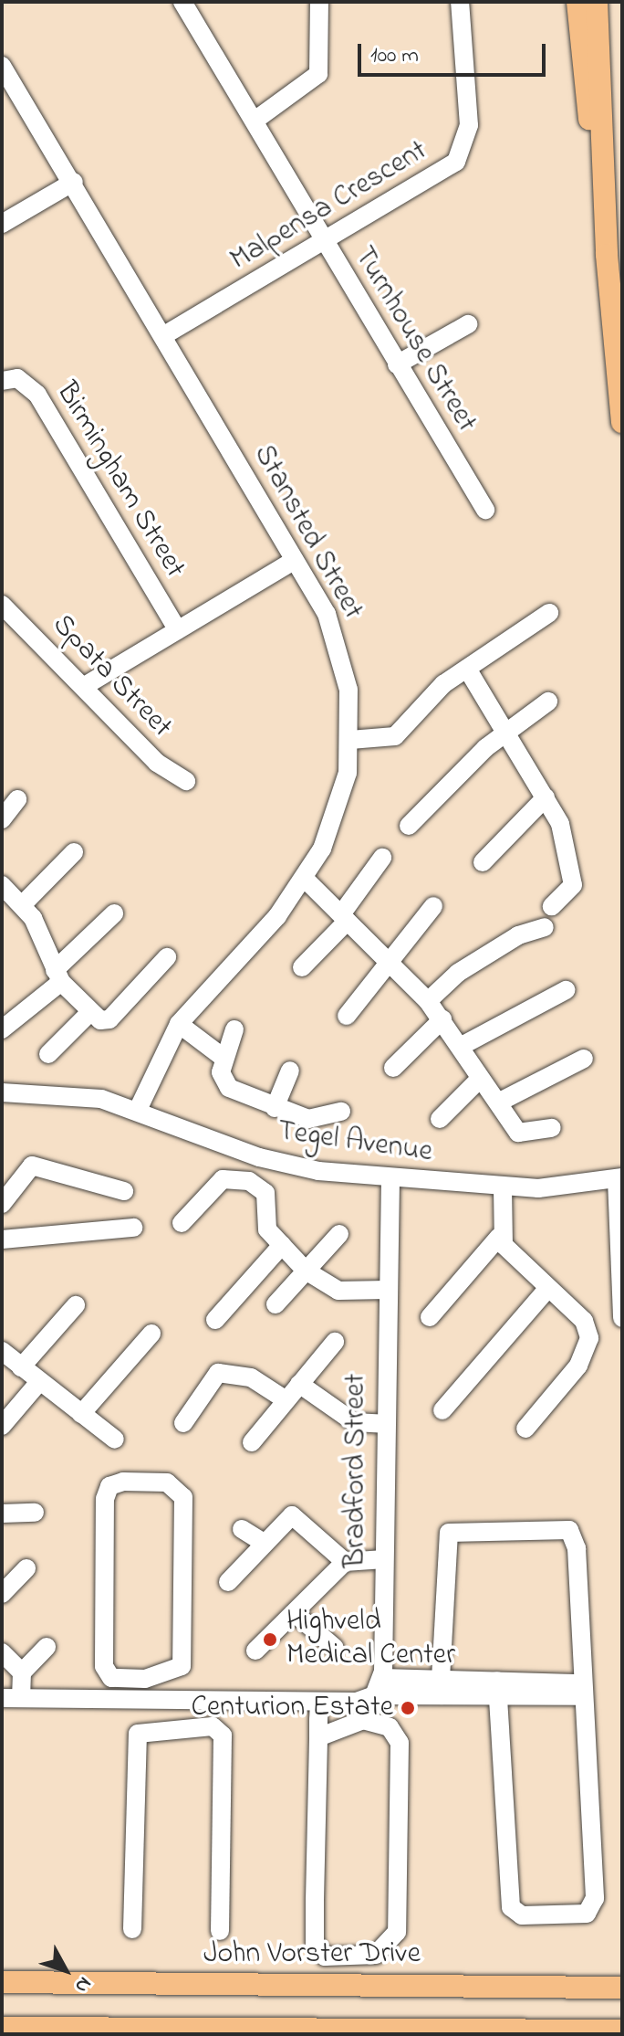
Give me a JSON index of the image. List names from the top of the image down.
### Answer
{
  "streets": {
    "main road": ["John Vorster Drive"],
    "street": [
      "Malpensa Crescent",
      "Turnhouse Street",
      "Birmingham Street",
      "Stansted Street",
      "Spata Street",
      "Tegel Avenue",
      "Bradford Street"
    ]
  },
  "crossings": [
    ["Malpensa Crescent", "Turnhouse Street"],
    ["Malpensa Crescent", "Stansted Street"],
    ["Stansted Street", "Tegel Avenue"],
    ["Tegel Avenue", "Bradford Street"]
  ],
  "places": ["Highveld Medical Center", "Centurion Estate"],
  "scale_bar": "100 m",
  "north": "bottom right"
}
